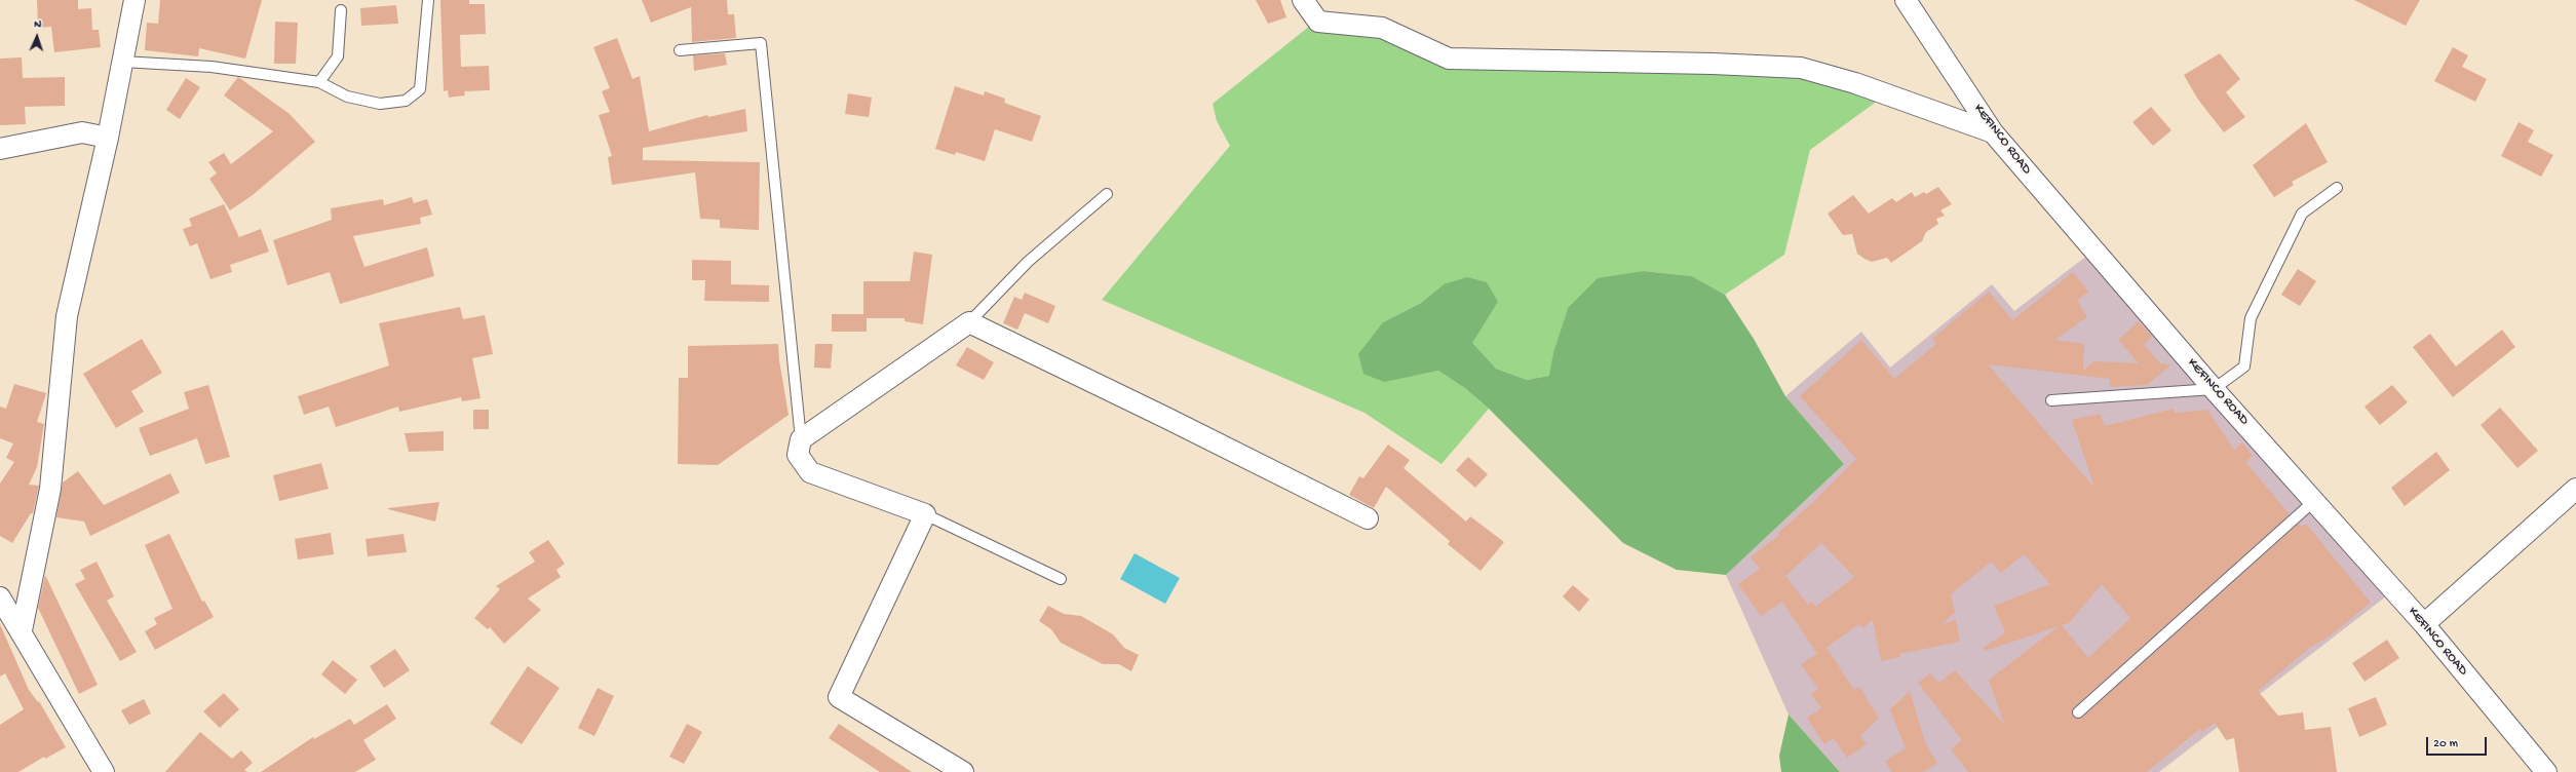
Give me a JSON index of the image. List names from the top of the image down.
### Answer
{
  "streets": {
    "street": ["KEFINCO ROAD"]
  },
  "scale_bar": "20 m",
  "north": "top"
}
